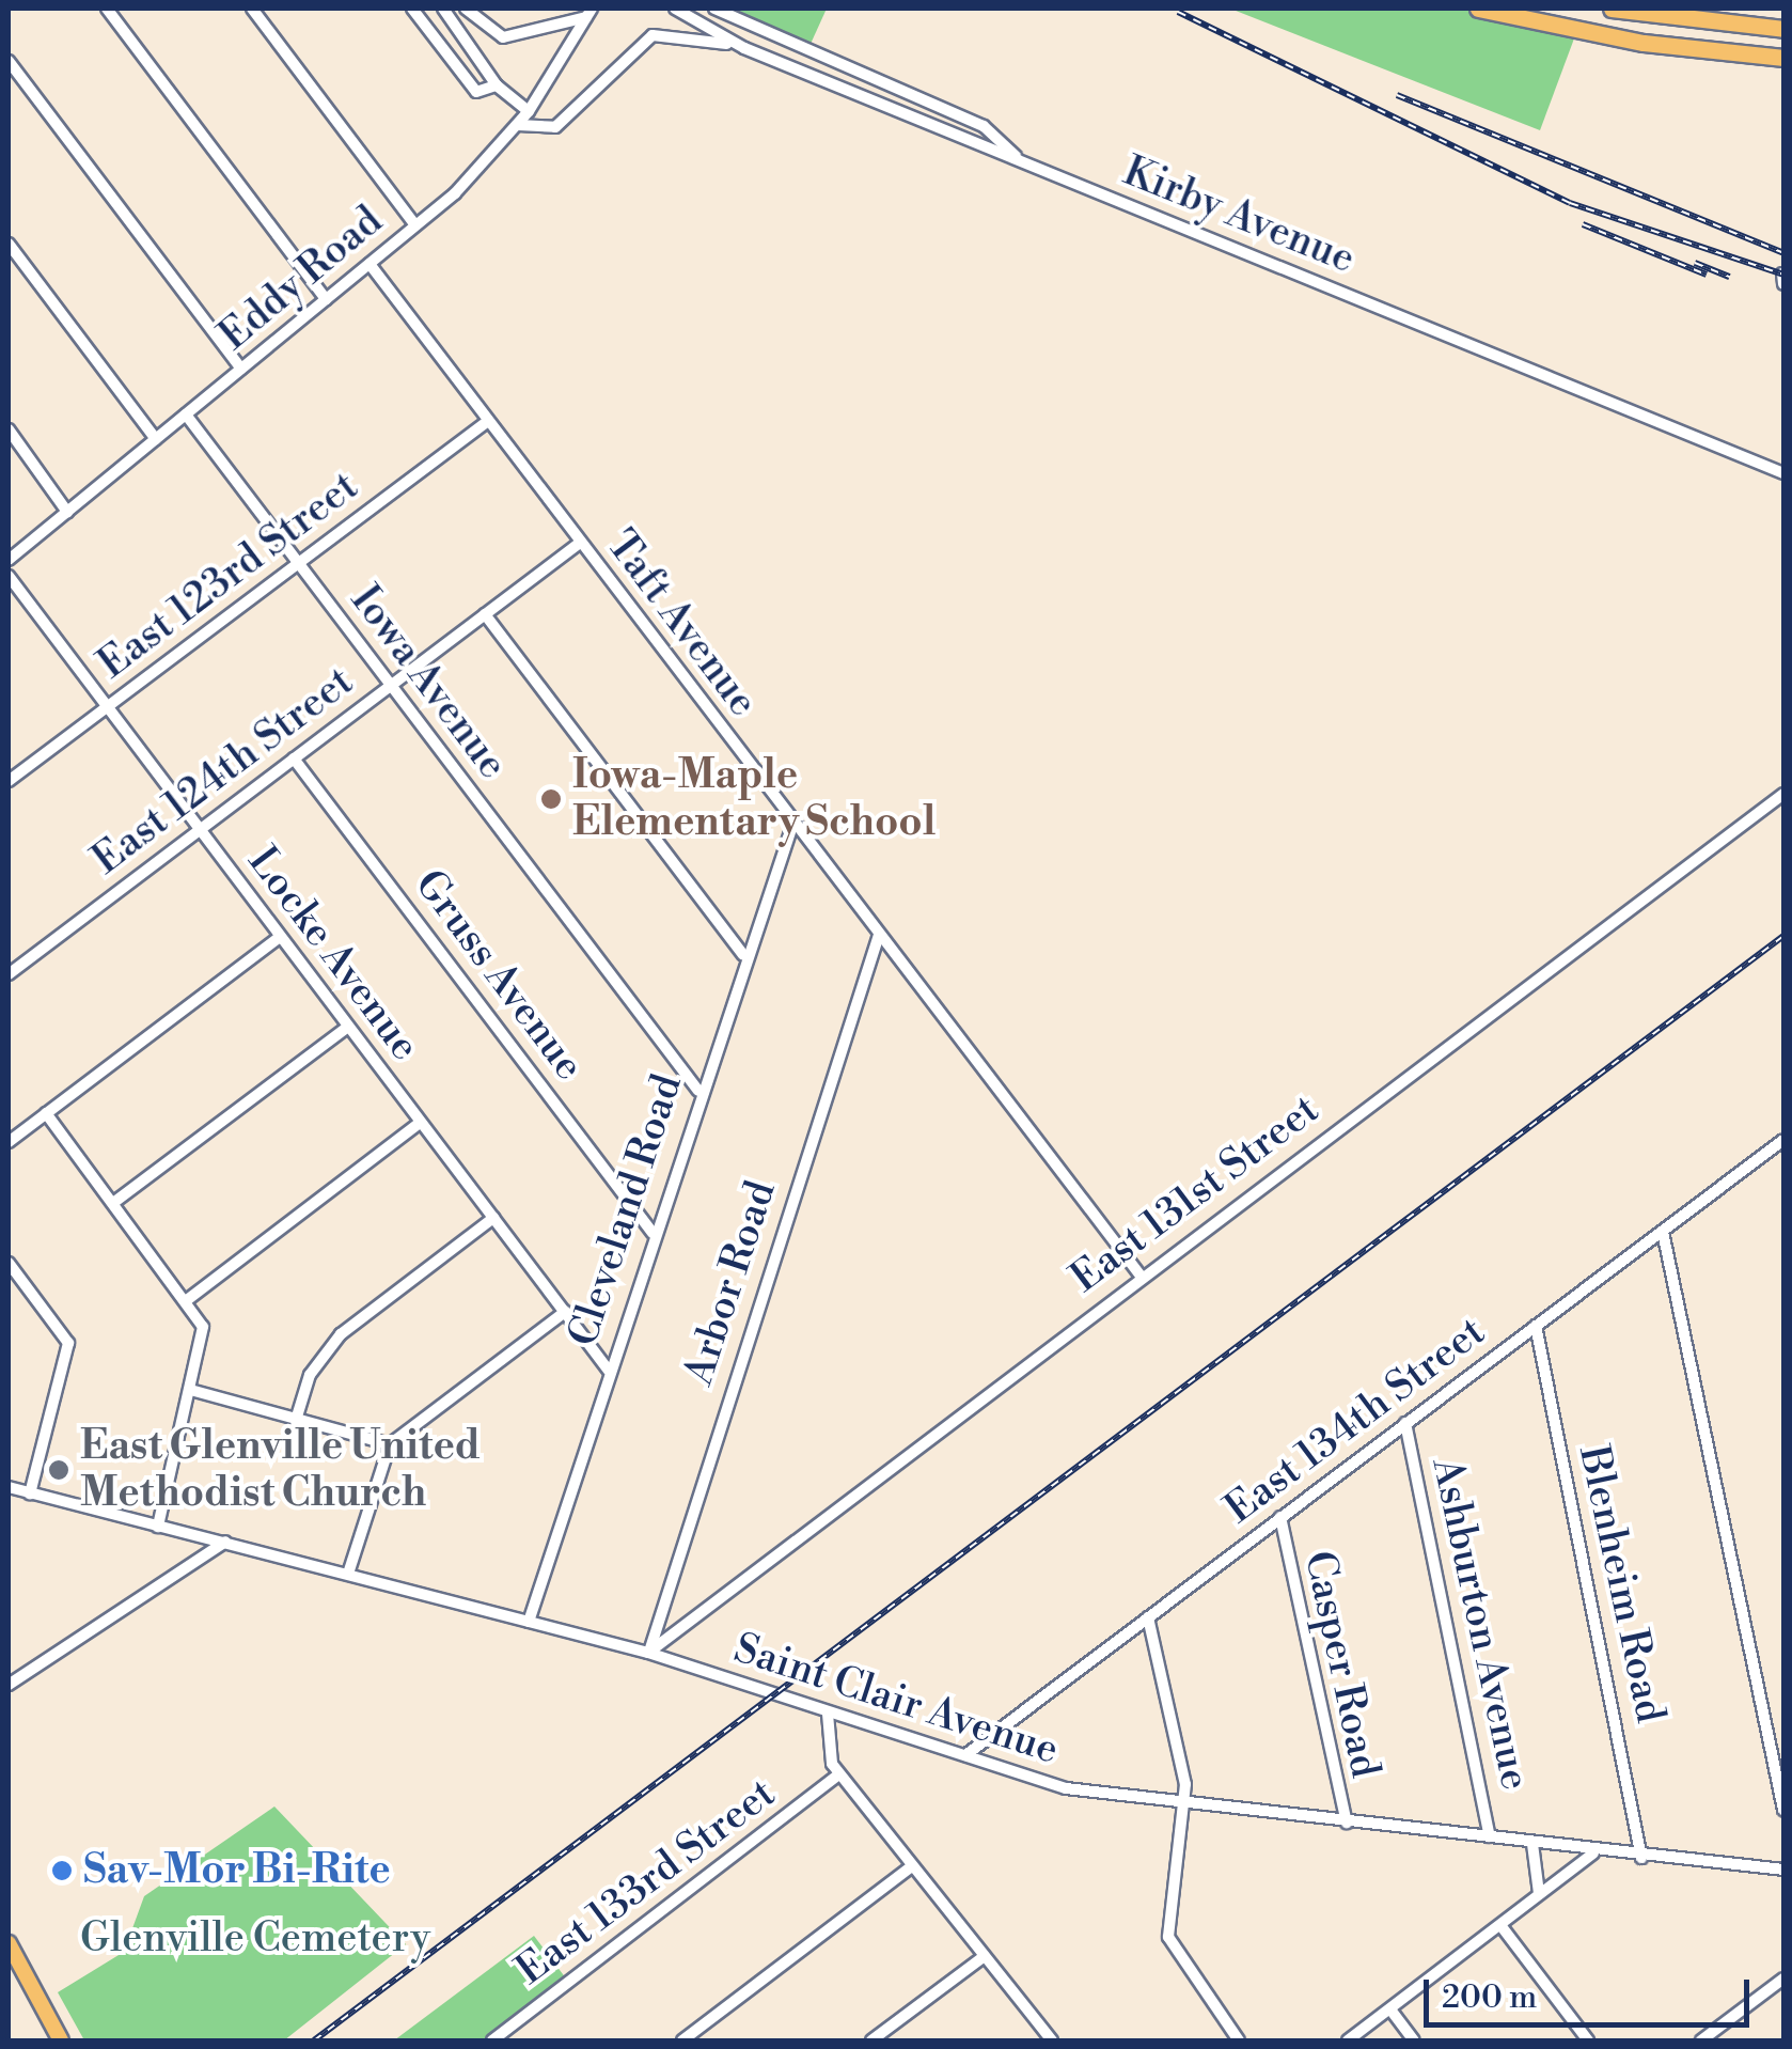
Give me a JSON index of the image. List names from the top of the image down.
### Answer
{
  "streets": {
    "street": [
      "Kirby Avenue",
      "Eddy Road",
      "East 123rd Street",
      "Taft Avenue",
      "Iowa Avenue",
      "East 124th Street",
      "Locke Avenue",
      "Gruss Avenue",
      "East 131st Street",
      "Cleveland Road",
      "Arbor Road",
      "East 134th Street",
      "Blenheim Road",
      "Ashburton Avenue",
      "Casper Road",
      "Saint Clair Avenue",
      "East 133rd Street"
    ]
  },
  "crossings": [
    ["Eddy Road", "Taft Avenue"],
    ["Eddy Road", "Iowa Avenue"],
    ["East 123rd Street", "Taft Avenue"],
    ["East 123rd Street", "Iowa Avenue"],
    ["East 123rd Street", "Locke Avenue"],
    ["Taft Avenue", "East 124th Street"],
    ["Taft Avenue", "East 131st Street"],
    ["Taft Avenue", "Cleveland Road"],
    ["Taft Avenue", "Arbor Road"],
    ["Iowa Avenue", "East 124th Street"],
    ["Iowa Avenue", "Cleveland Road"],
    ["East 124th Street", "Locke Avenue"],
    ["East 124th Street", "Gruss Avenue"],
    ["Locke Avenue", "Cleveland Road"],
    ["Gruss Avenue", "Cleveland Road"],
    ["East 131st Street", "Arbor Road"],
    ["East 131st Street", "Saint Clair Avenue"],
    ["Cleveland Road", "Saint Clair Avenue"],
    ["Arbor Road", "Saint Clair Avenue"],
    ["East 134th Street", "Blenheim Road"],
    ["East 134th Street", "Ashburton Avenue"],
    ["East 134th Street", "Casper Road"],
    ["East 134th Street", "Saint Clair Avenue"],
    ["Blenheim Road", "Saint Clair Avenue"],
    ["Ashburton Avenue", "Saint Clair Avenue"],
    ["Casper Road", "Saint Clair Avenue"]
  ],
  "parks": ["Glenville Cemetery"],
  "places": ["Iowa-Maple Elementary School", "East Glenville United Methodist Church", "Sav-Mor Bi-Rite"],
  "scale_bar": "200 m"
}
